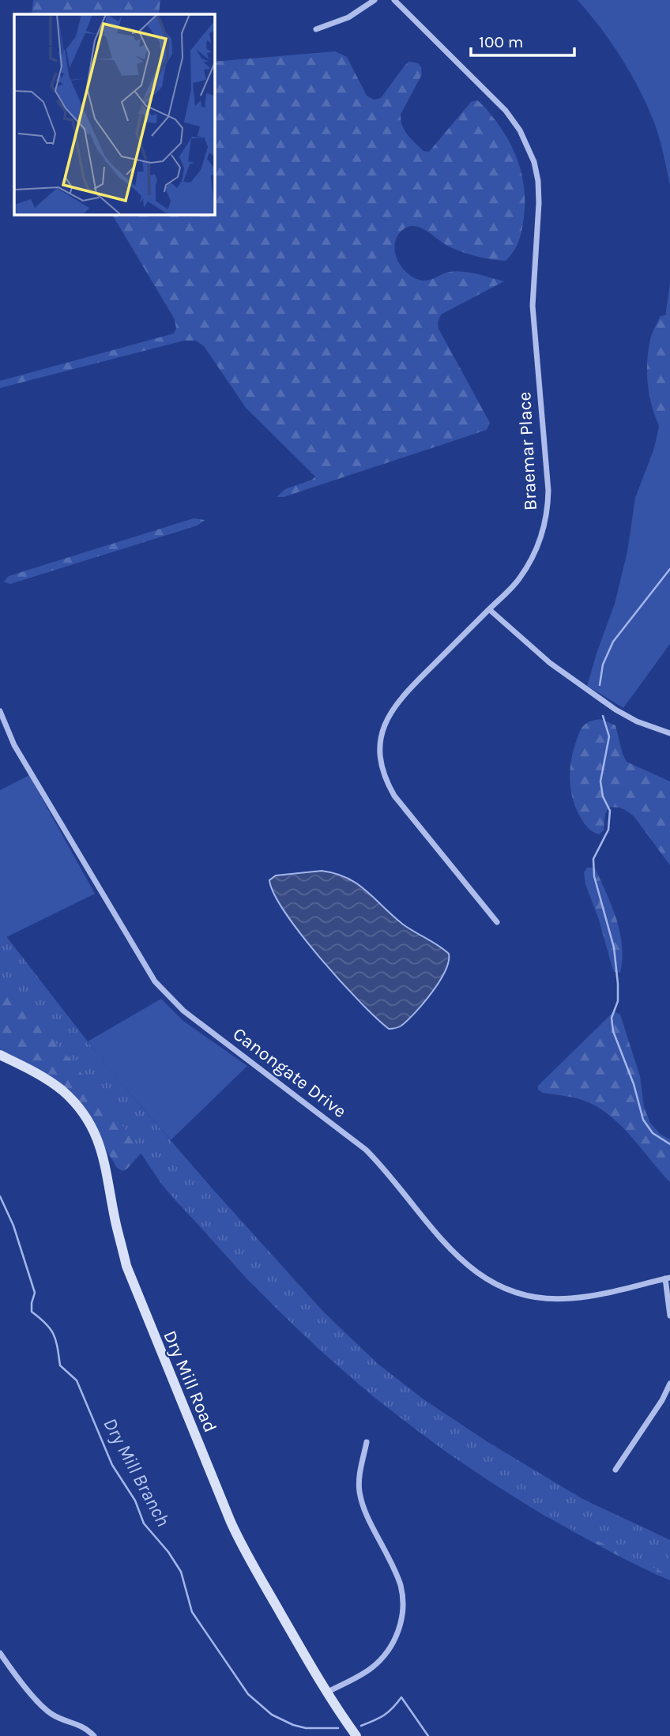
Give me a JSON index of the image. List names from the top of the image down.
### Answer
{
  "streets": {
    "street": ["Braemar Place", "Canongate Drive", "Dry Mill Road"]
  },
  "water": ["Dry Mill Branch"],
  "scale_bar": "100 m"
}
